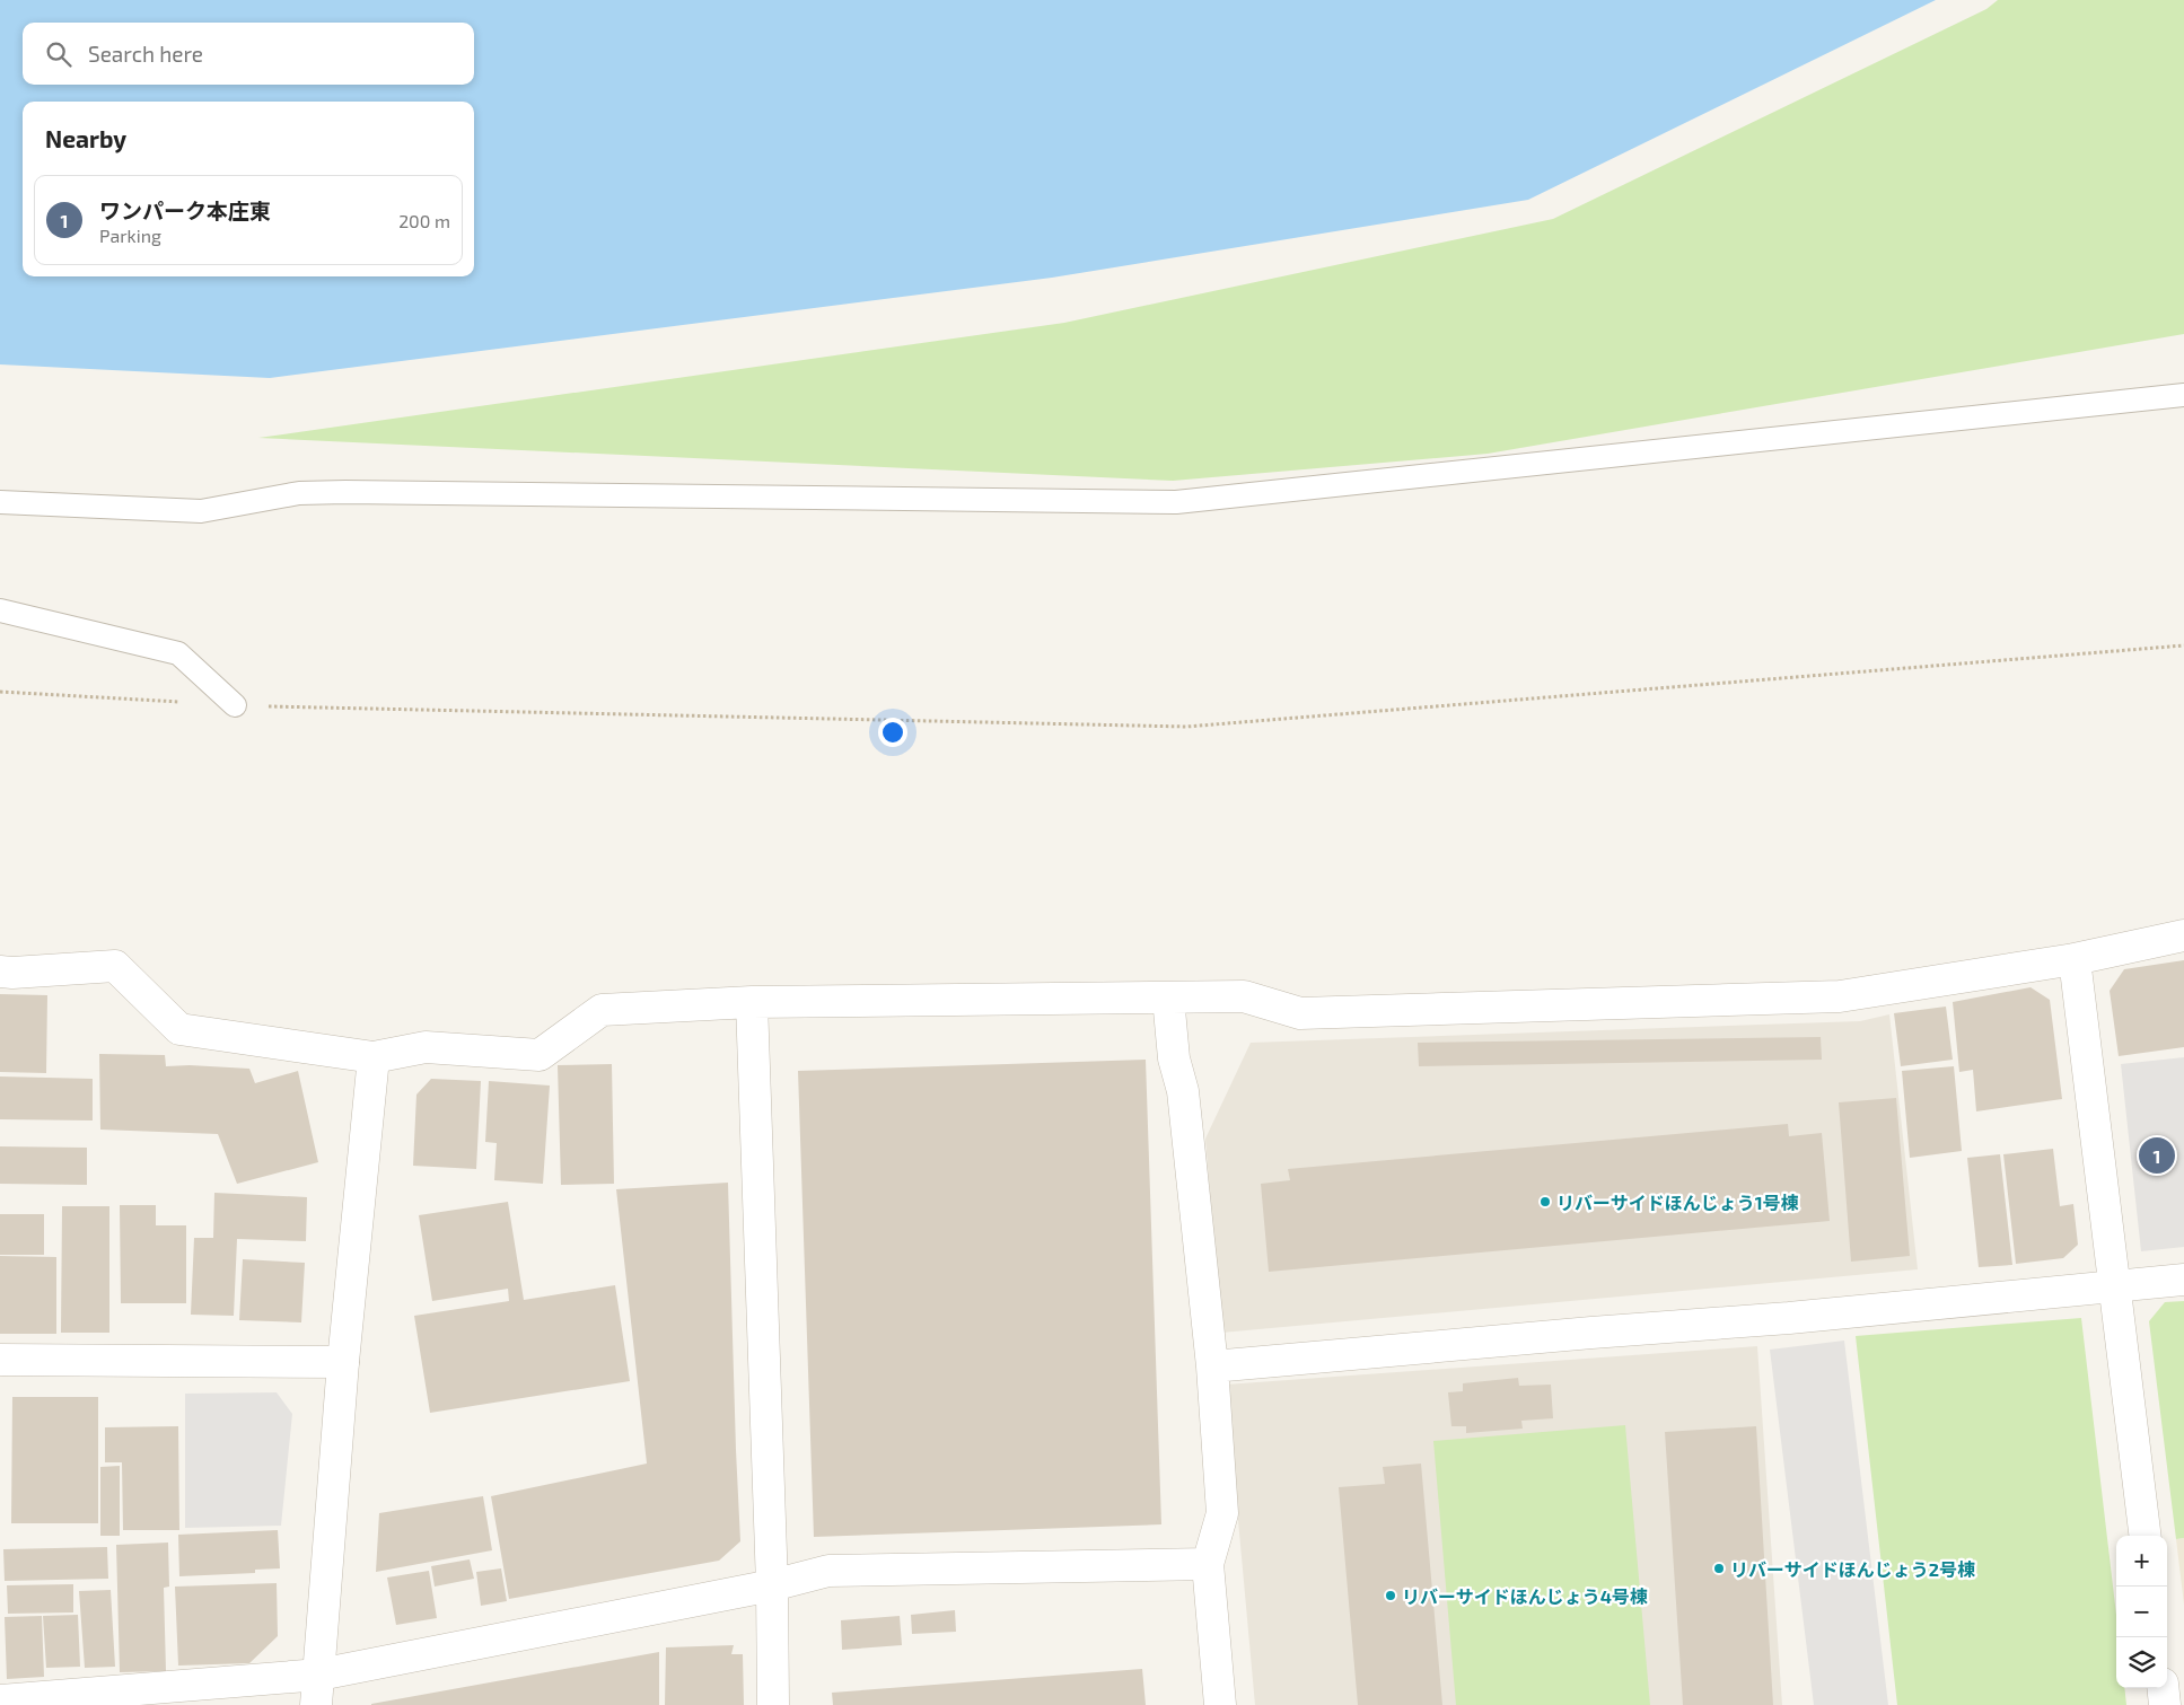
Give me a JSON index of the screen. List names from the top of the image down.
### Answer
{
  "places": ["リバーサイドほんじょう1号棟", "リバーサイドほんじょう2号棟", "リバーサイドほんじょう4号棟"],
  "page": {
    "search": "Search here",
    "heading": "Nearby",
    "list": [
      {
        "mark": "1",
        "name": "ワンパーク本庄東",
        "note": "Parking",
        "value": "200 m"
      }
    ],
    "pins": "1",
    "map_buttons": ["+", "−"]
  }
}
